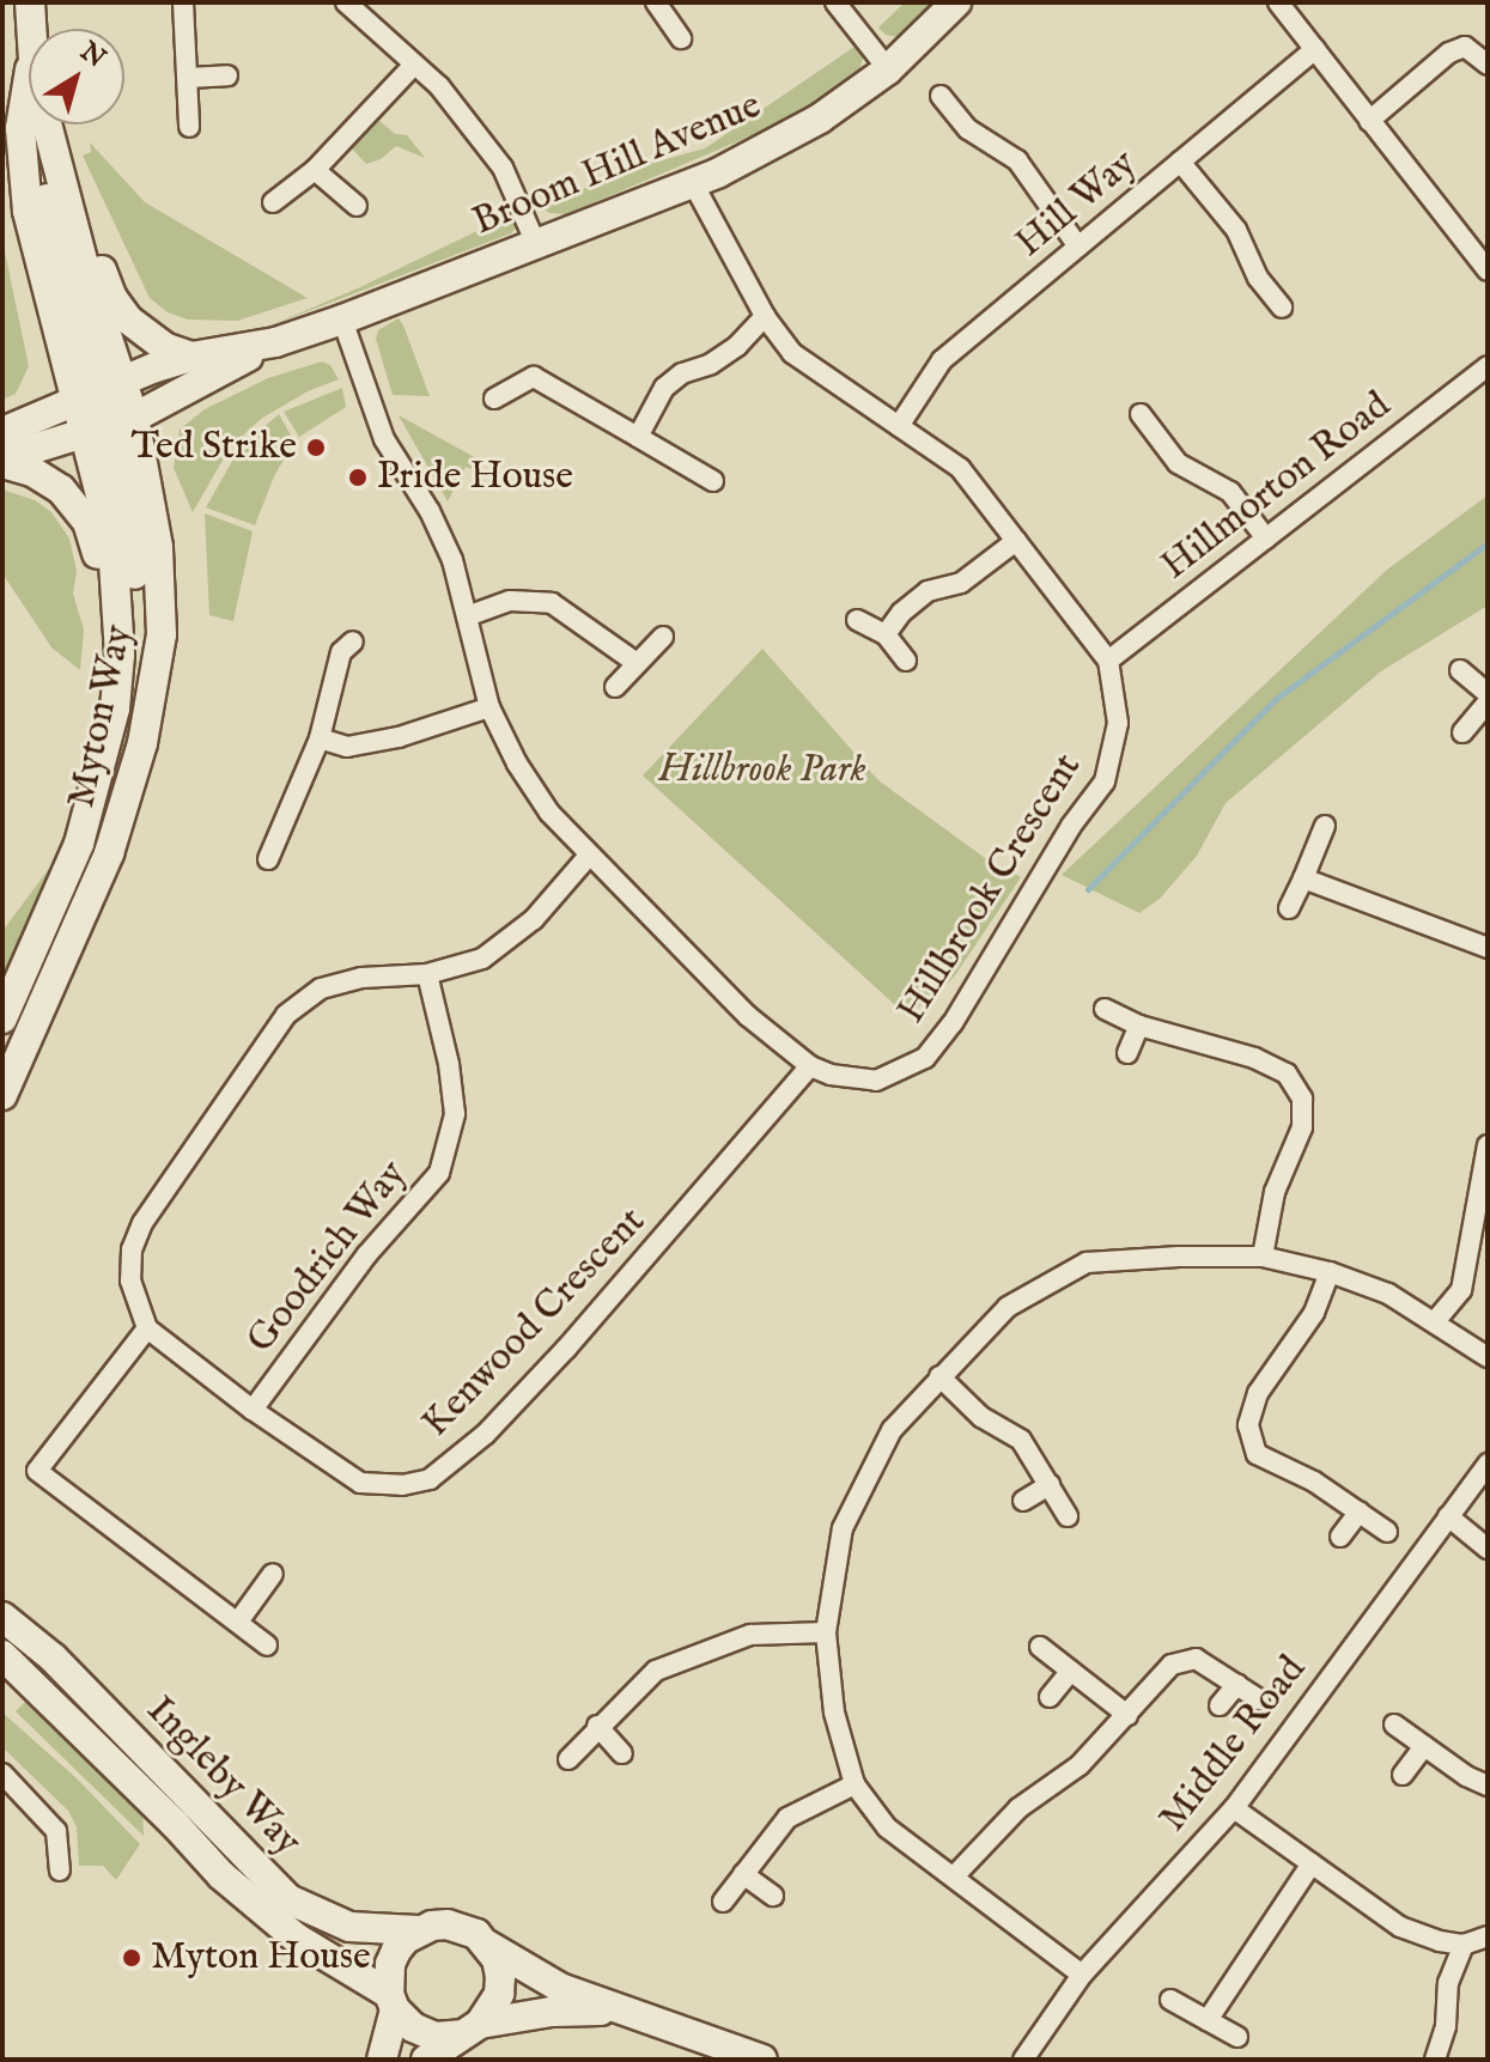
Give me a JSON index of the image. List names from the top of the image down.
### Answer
{
  "streets": {
    "street": [
      "Broom Hill Avenue",
      "Hill Way",
      "Hillmorton Road",
      "Myton Way",
      "Hillbrook Crescent",
      "Goodrich Way",
      "Kenwood Crescent",
      "Middle Road",
      "Ingleby Way"
    ]
  },
  "crossings": [
    ["Broom Hill Avenue", "Myton Way"],
    ["Broom Hill Avenue", "Hillbrook Crescent"],
    ["Hill Way", "Hillbrook Crescent"],
    ["Hillmorton Road", "Hillbrook Crescent"],
    ["Hillbrook Crescent", "Kenwood Crescent"],
    ["Goodrich Way", "Kenwood Crescent"]
  ],
  "parks": ["Hillbrook Park"],
  "places": ["Ted Strike", "Pride House", "Myton House"],
  "north": "top right"
}
